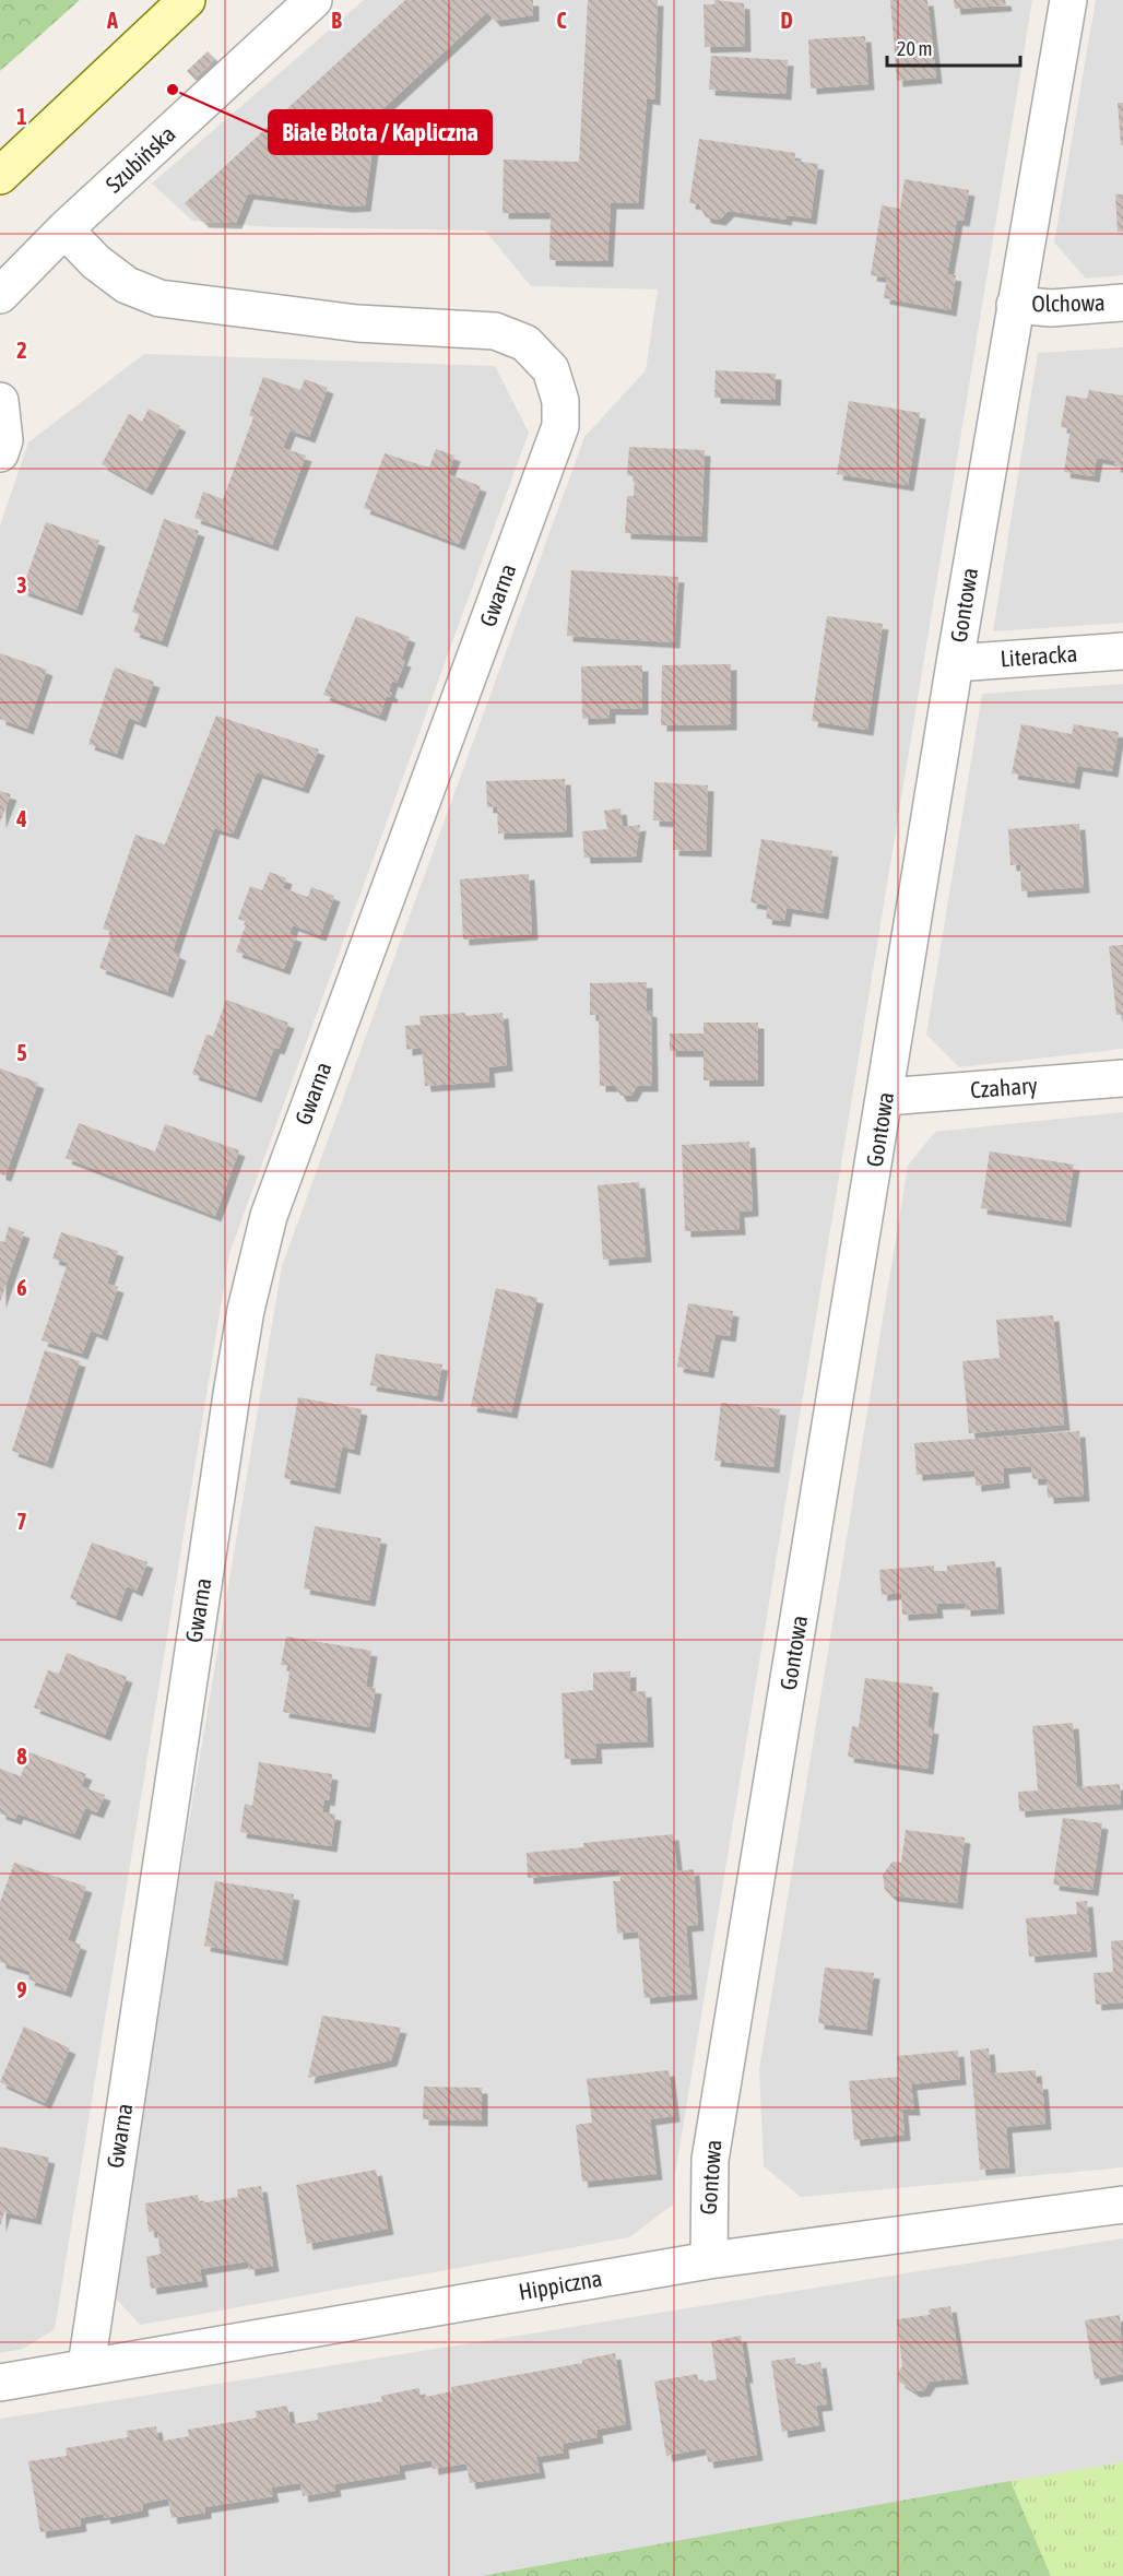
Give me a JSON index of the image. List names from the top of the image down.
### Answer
{
  "streets": {
    "street": [
      "Szubińska",
      "Olchowa",
      "Gwarna",
      "Gontowa",
      "Literacka",
      "Czahary",
      "Hippiczna"
    ]
  },
  "crossings": [
    ["Szubińska", "Gwarna"],
    ["Olchowa", "Gontowa"],
    ["Gwarna", "Hippiczna"],
    ["Gontowa", "Literacka"],
    ["Gontowa", "Czahary"],
    ["Gontowa", "Hippiczna"]
  ],
  "places": ["Białe Błota / Kapliczna"],
  "scale_bar": "20 m",
  "grid": {
    "columns": [
      "A",
      "B",
      "C",
      "D"
    ],
    "rows": [
      "1",
      "2",
      "3",
      "4",
      "5",
      "6",
      "7",
      "8",
      "9"
    ]
  }
}
